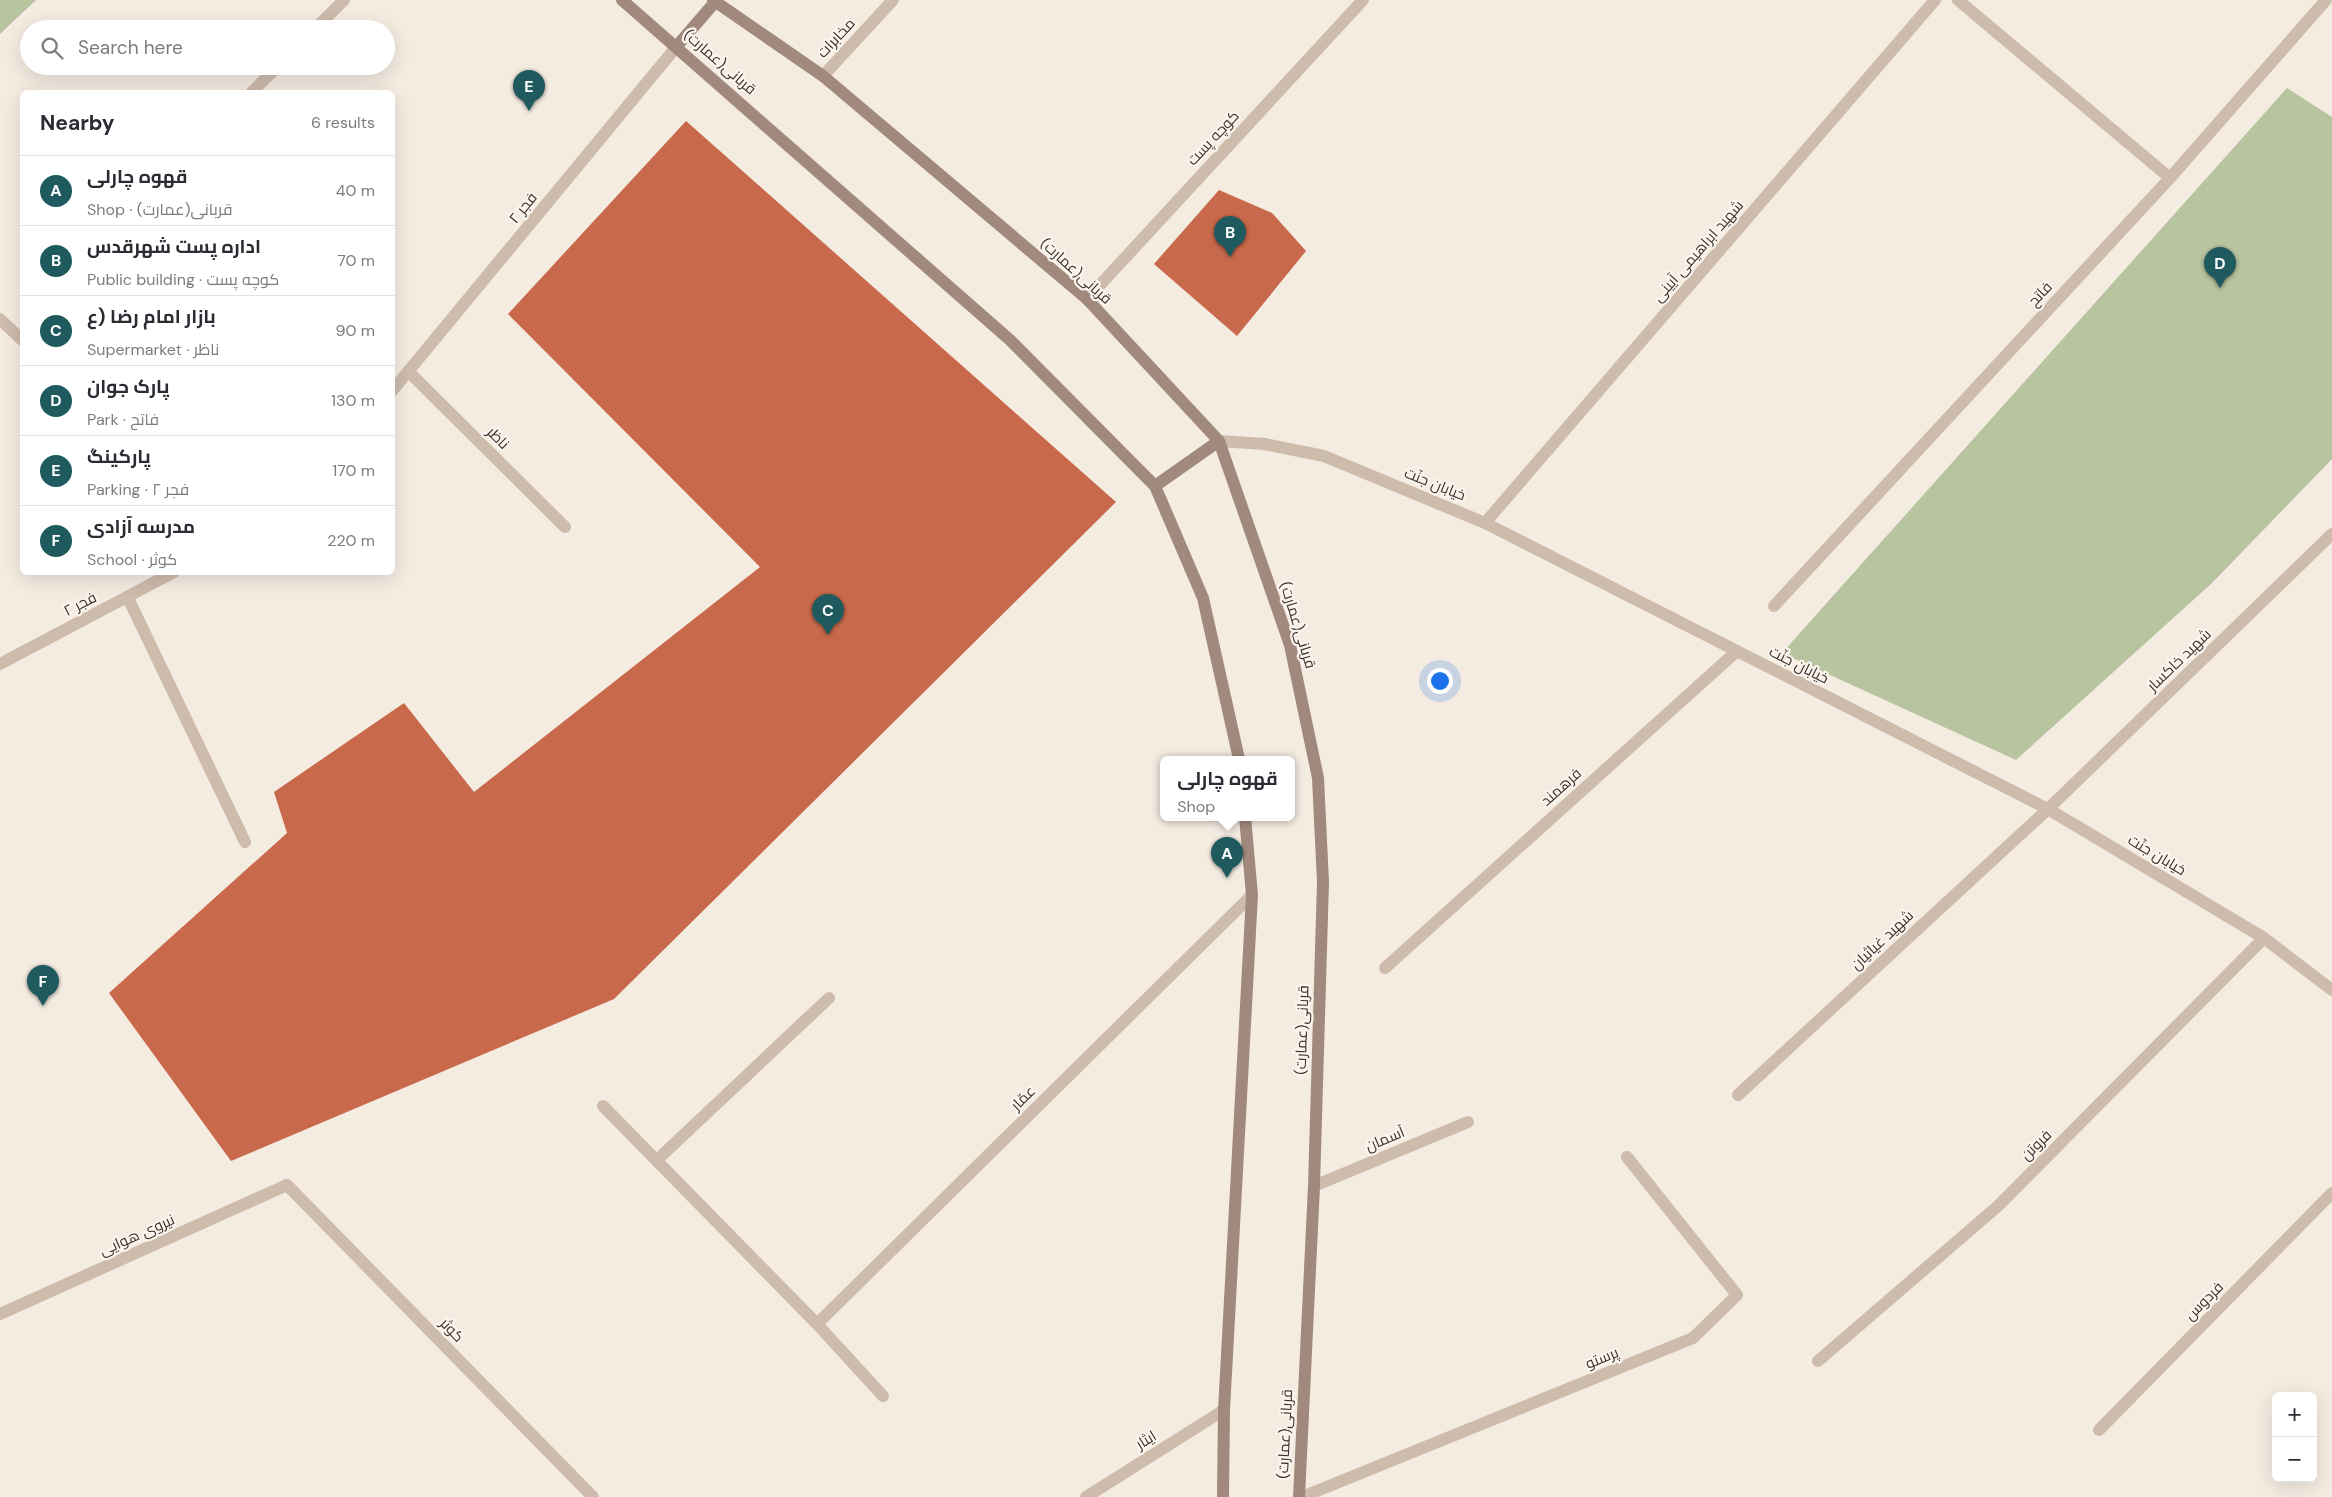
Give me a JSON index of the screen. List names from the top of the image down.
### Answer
{
  "streets": {
    "main road": ["(عمارت)قربانی"],
    "street": [
      "مخابرات",
      "کوچه پست",
      "فجر ۲",
      "شهید ابراهیمی آیینی",
      "فاتح",
      "ناظر",
      "خیابان جنّت",
      "شهید خاکسار",
      "فرهمند",
      "شهید غیاثیان",
      "عمّار",
      "آسمان",
      "فروتن",
      "نیروی هوایی",
      "فردوس",
      "کوثر",
      "پرستو",
      "ایثار"
    ]
  },
  "crossings": [
    ["مخابرات", "(عمارت)قربانی"],
    ["(عمارت)قربانی", "کوچه پست"],
    ["(عمارت)قربانی", "فجر ۲"],
    ["(عمارت)قربانی", "خیابان جنّت"],
    ["(عمارت)قربانی", "آسمان"],
    ["(عمارت)قربانی", "پرستو"],
    ["فجر ۲", "ناظر"],
    ["شهید ابراهیمی آیینی", "خیابان جنّت"],
    ["خیابان جنّت", "شهید خاکسار"],
    ["خیابان جنّت", "فرهمند"],
    ["خیابان جنّت", "شهید غیاثیان"],
    ["خیابان جنّت", "فروتن"],
    ["شهید خاکسار", "شهید غیاثیان"],
    ["نیروی هوایی", "کوثر"]
  ],
  "page": {
    "search": "Search here",
    "pins": [
      "E",
      "B",
      "D",
      "C",
      "A",
      "F"
    ],
    "heading": ["Nearby", "6 results"],
    "list": [
      {
        "mark": "A",
        "name": "قهوه چارلی",
        "note": "Shop · (عمارت)قربانی",
        "value": "40 m"
      },
      {
        "mark": "B",
        "name": "اداره پست شهرقدس",
        "note": "Public building · کوچه پست",
        "value": "70 m"
      },
      {
        "mark": "C",
        "name": "بازار امام رضا (ع",
        "note": "Supermarket · ناظر",
        "value": "90 m"
      },
      {
        "mark": "D",
        "name": "پارک جوان",
        "note": "Park · فاتح",
        "value": "130 m"
      },
      {
        "mark": "E",
        "name": "پارکینگ",
        "note": "Parking · فجر ۲",
        "value": "170 m"
      },
      {
        "mark": "F",
        "name": "مدرسه آزادی",
        "note": "School · کوثر",
        "value": "220 m"
      }
    ],
    "popup": ["قهوه چارلی", "Shop"],
    "map_buttons": ["+", "−"]
  }
}
